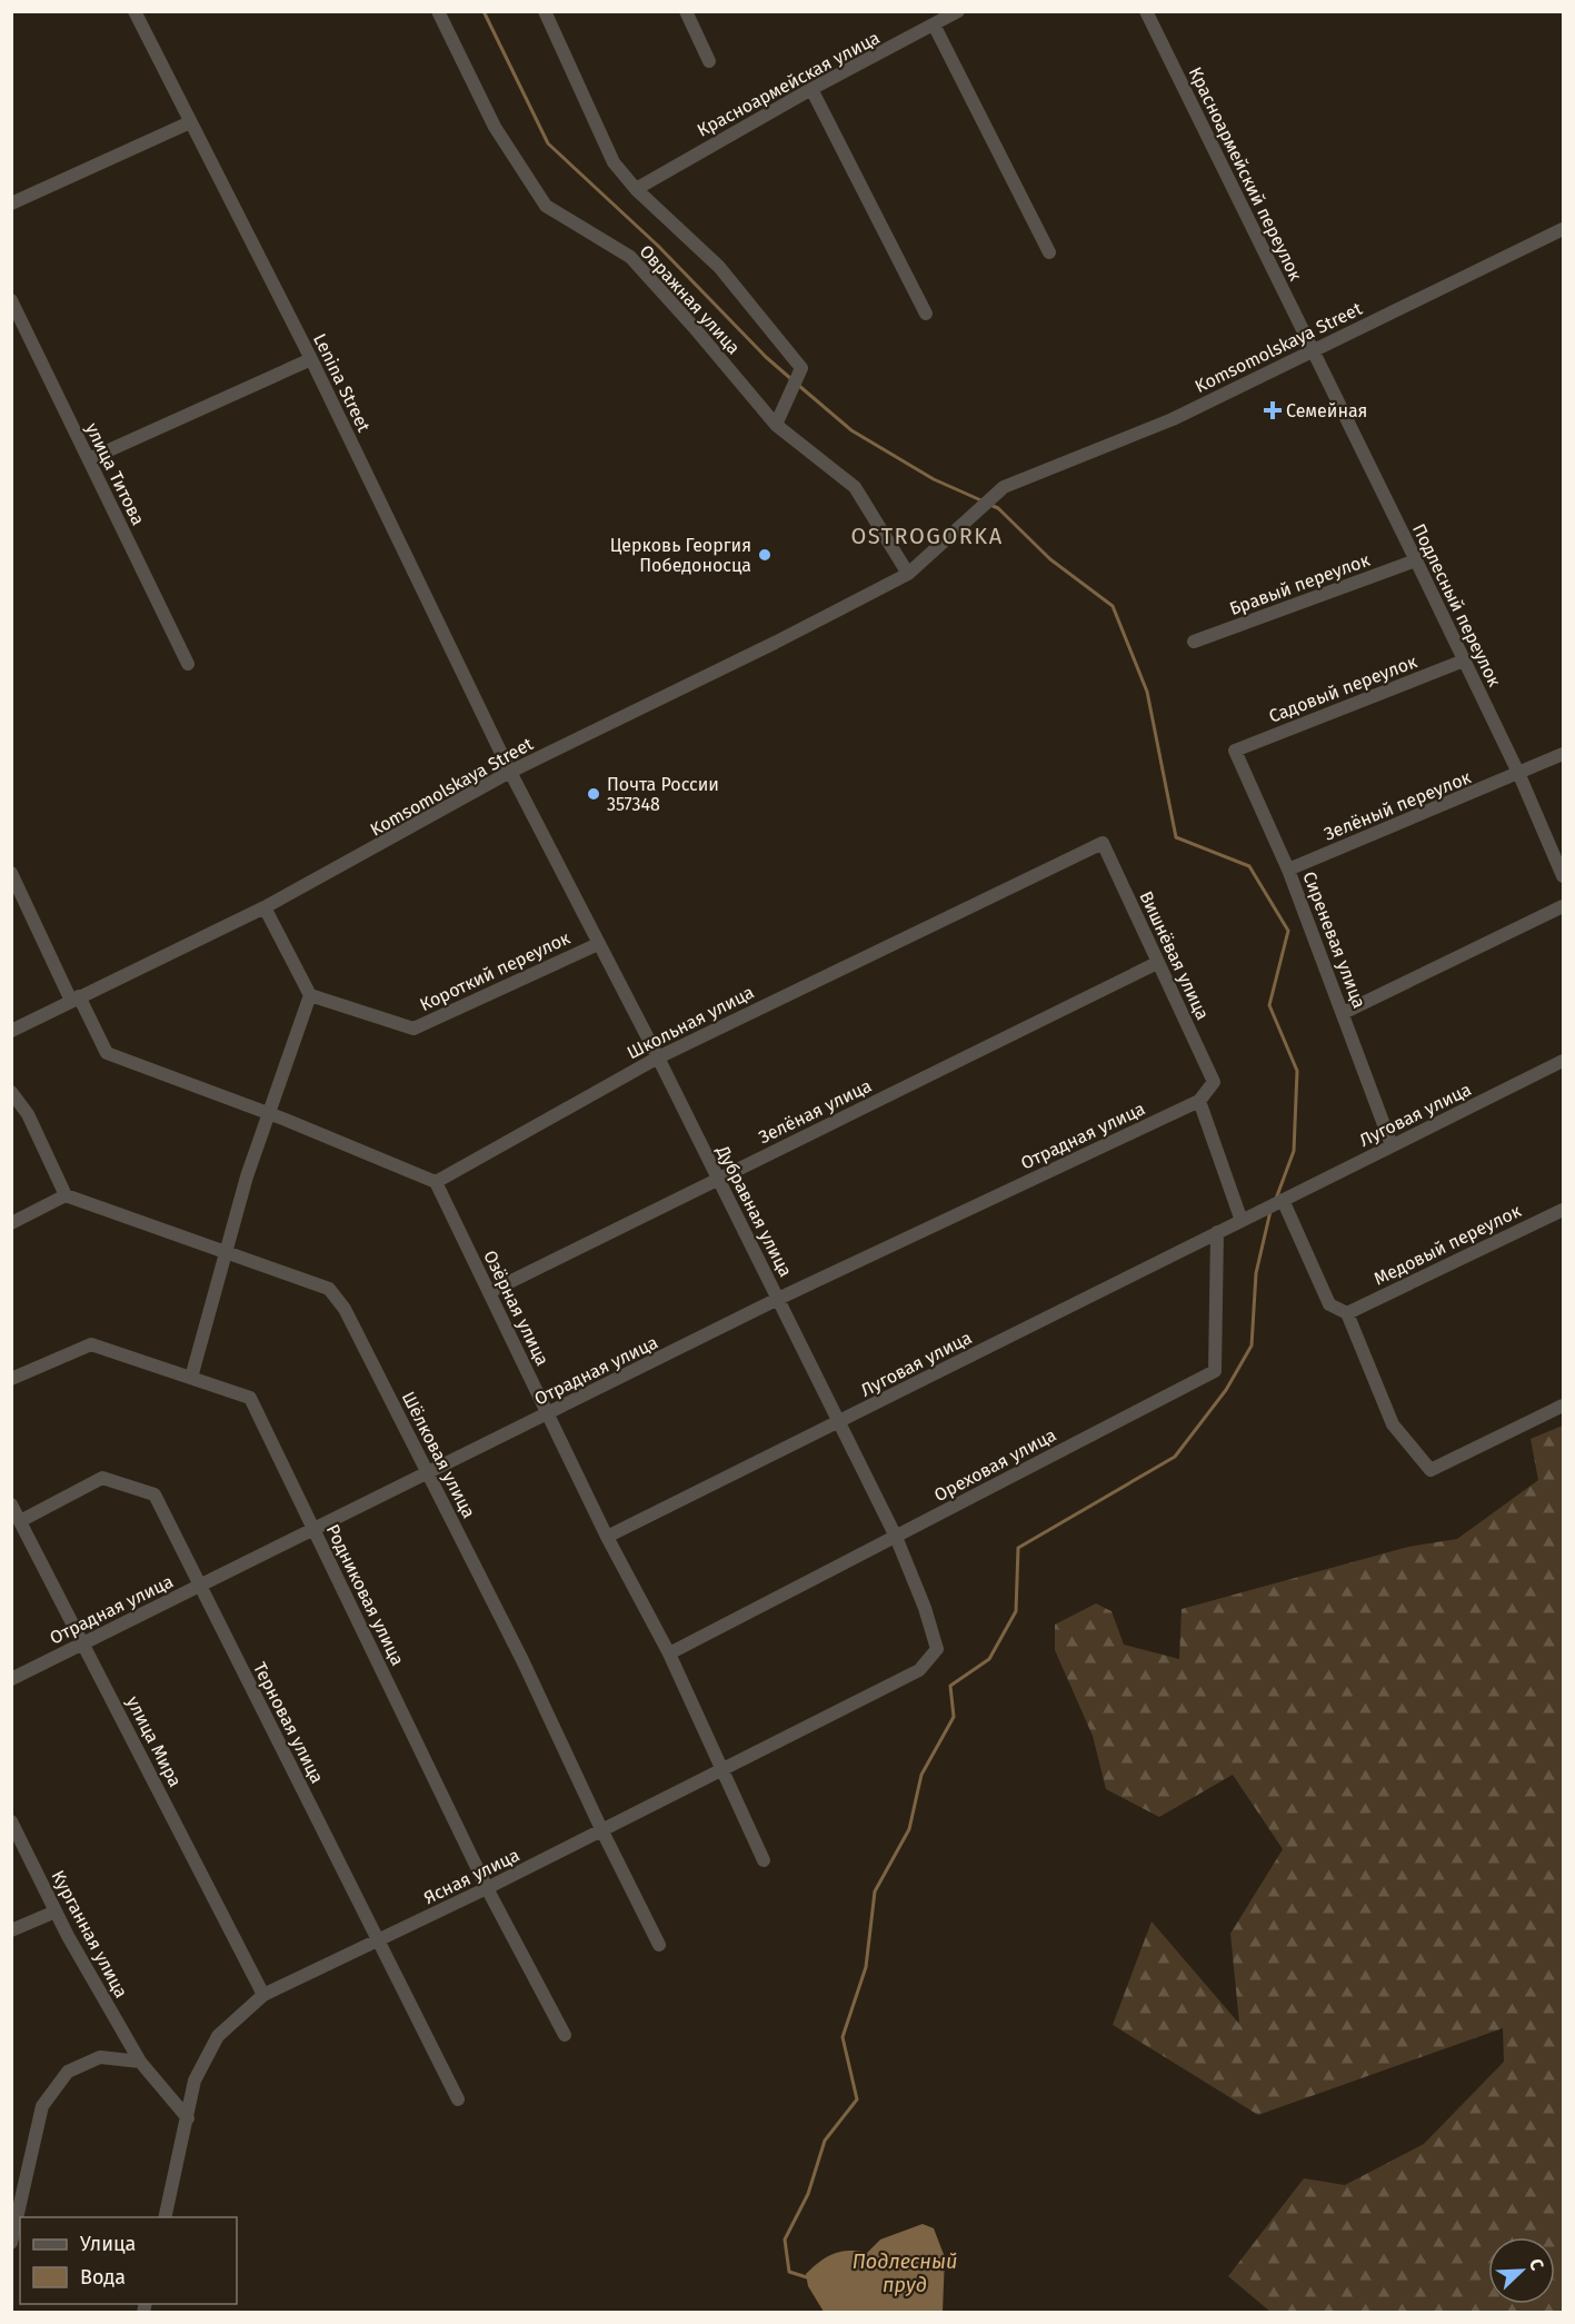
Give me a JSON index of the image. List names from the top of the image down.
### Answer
{
  "streets": {
    "street": [
      "Красноармейская улица",
      "Красноармейский переулок",
      "Овражная улица",
      "Komsomolskaya Street",
      "Lenina Street",
      "улица Титова",
      "Бравый переулок",
      "Подлесный переулок",
      "Садовый переулок",
      "Зелёный переулок",
      "Сиреневая улица",
      "Вишнёвая улица",
      "Короткий переулок",
      "Школьная улица",
      "Зелёная улица",
      "Луговая улица",
      "Отрадная улица",
      "Дубравная улица",
      "Медовый переулок",
      "Озёрная улица",
      "Шёлковая улица",
      "Ореховая улица",
      "Родниковая улица",
      "Терновая улица",
      "улица Мира",
      "Ясная улица",
      "Курганная улица"
    ]
  },
  "crossings": [
    ["Красноармейская улица", "Овражная улица"],
    ["Красноармейский переулок", "Komsomolskaya Street"],
    ["Красноармейский переулок", "Подлесный переулок"],
    ["Овражная улица", "Komsomolskaya Street"],
    ["Komsomolskaya Street", "Lenina Street"],
    ["Komsomolskaya Street", "Подлесный переулок"],
    ["Komsomolskaya Street", "Дубравная улица"],
    ["Lenina Street", "Дубравная улица"],
    ["Бравый переулок", "Подлесный переулок"],
    ["Подлесный переулок", "Садовый переулок"],
    ["Подлесный переулок", "Зелёный переулок"],
    ["Садовый переулок", "Сиреневая улица"],
    ["Зелёный переулок", "Сиреневая улица"],
    ["Сиреневая улица", "Луговая улица"],
    ["Вишнёвая улица", "Школьная улица"],
    ["Вишнёвая улица", "Зелёная улица"],
    ["Вишнёвая улица", "Отрадная улица"],
    ["Короткий переулок", "Дубравная улица"],
    ["Школьная улица", "Дубравная улица"],
    ["Школьная улица", "Озёрная улица"],
    ["Зелёная улица", "Дубравная улица"],
    ["Зелёная улица", "Озёрная улица"],
    ["Луговая улица", "Дубравная улица"],
    ["Луговая улица", "Озёрная улица"],
    ["Луговая улица", "Ореховая улица"],
    ["Отрадная улица", "Дубравная улица"],
    ["Отрадная улица", "Озёрная улица"],
    ["Отрадная улица", "Шёлковая улица"],
    ["Отрадная улица", "Родниковая улица"],
    ["Отрадная улица", "Терновая улица"],
    ["Отрадная улица", "улица Мира"],
    ["Дубравная улица", "Ореховая улица"],
    ["Дубравная улица", "Ясная улица"],
    ["Озёрная улица", "Ореховая улица"],
    ["Озёрная улица", "Ясная улица"],
    ["Шёлковая улица", "Ясная улица"],
    ["Родниковая улица", "Ясная улица"],
    ["Терновая улица", "улица Мира"],
    ["Терновая улица", "Ясная улица"],
    ["улица Мира", "Ясная улица"],
    ["Ясная улица", "Курганная улица"]
  ],
  "districts": ["OSTROGORKA"],
  "water": ["Подлесный пруд"],
  "places": {
    "health": ["Семейная"],
    "other": ["Церковь Георгия Победоносца", "Почта России 357348"]
  },
  "legend": ["Улица", "Вода"],
  "north": "top right"
}
